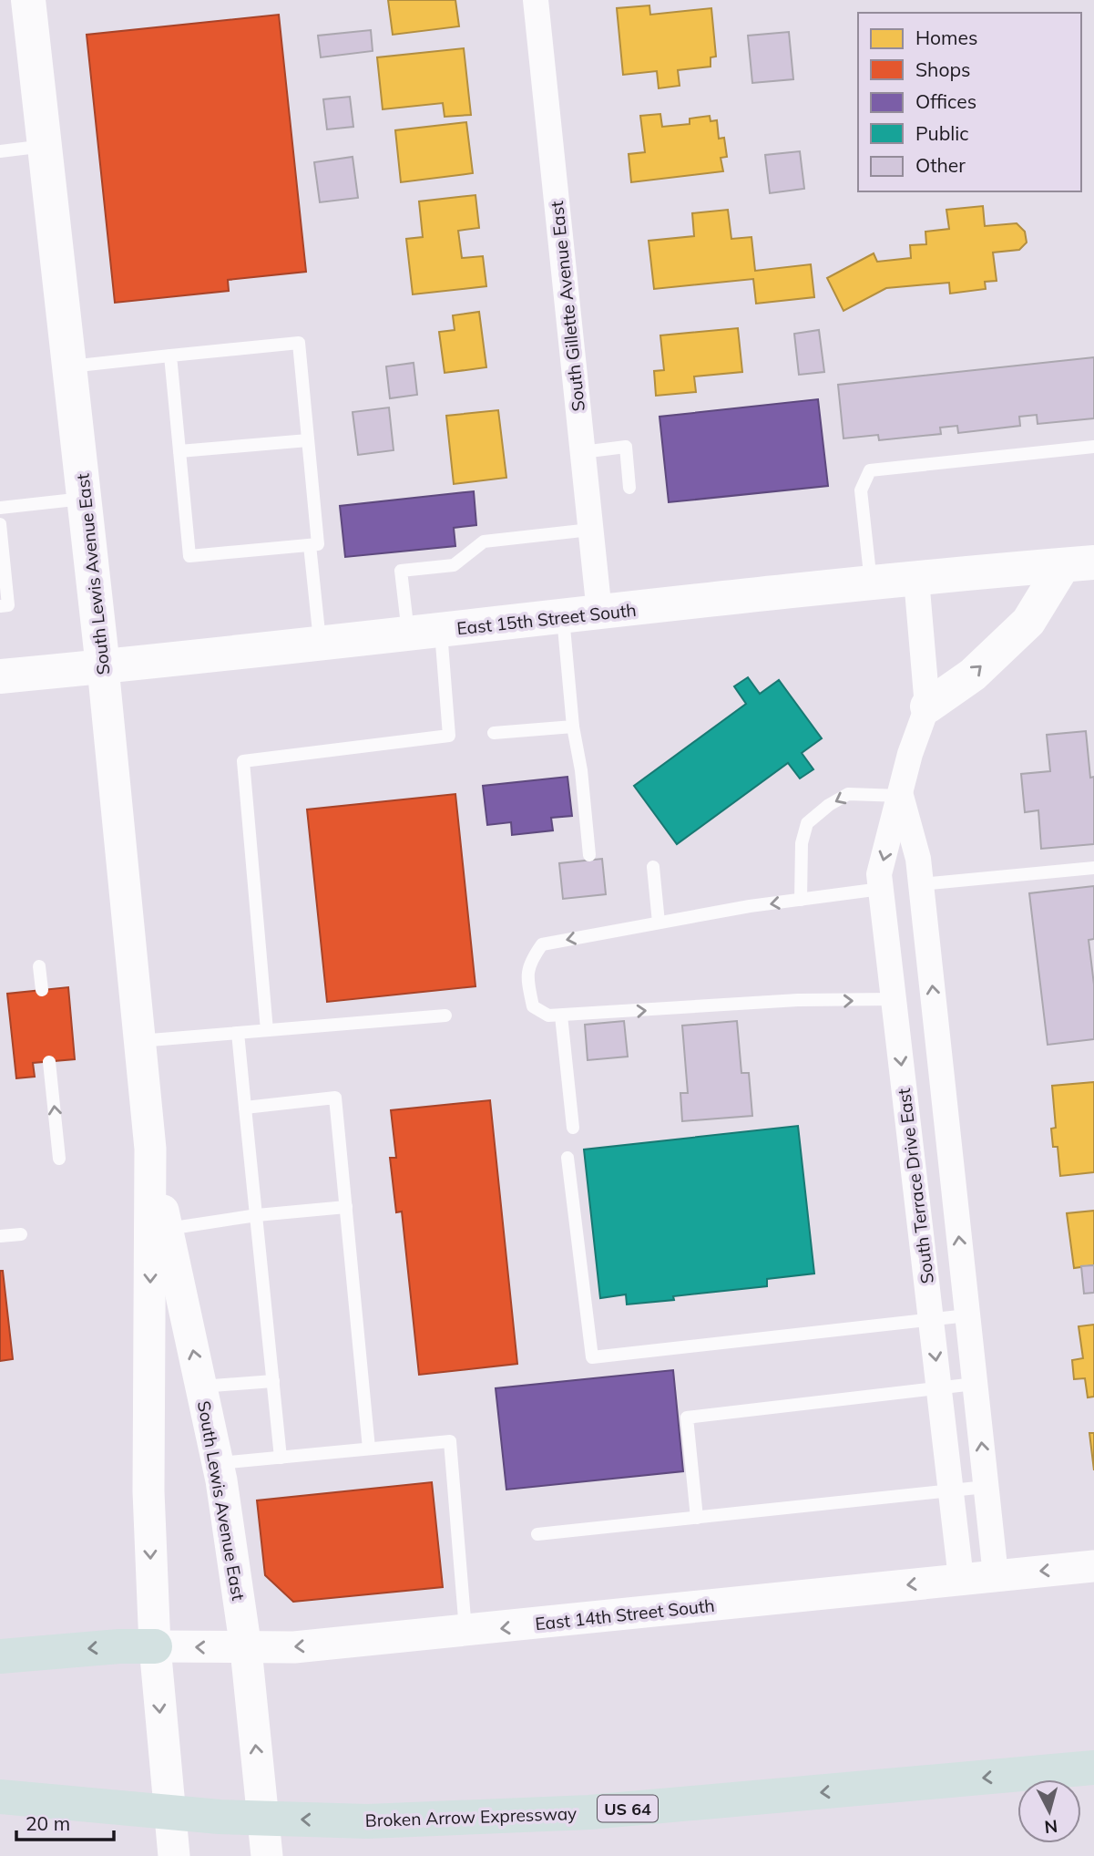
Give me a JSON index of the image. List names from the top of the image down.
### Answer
{
  "streets": {
    "highway": ["US 64", "Broken Arrow Expressway"],
    "main road": ["South Lewis Avenue East", "East 15th Street South"],
    "street": ["South Gillette Avenue East", "South Terrace Drive East", "East 14th Street South"]
  },
  "crossings": [
    ["South Gillette Avenue East", "East 15th Street South"],
    ["South Lewis Avenue East", "East 15th Street South"],
    ["South Lewis Avenue East", "East 14th Street South"],
    ["East 15th Street South", "South Terrace Drive East"],
    ["South Terrace Drive East", "East 14th Street South"]
  ],
  "one_way": ["East 14th Street South", "Broken Arrow Expressway"],
  "legend": [
    "Homes",
    "Shops",
    "Offices",
    "Public",
    "Other"
  ],
  "scale_bar": "20 m",
  "north": "bottom"
}
